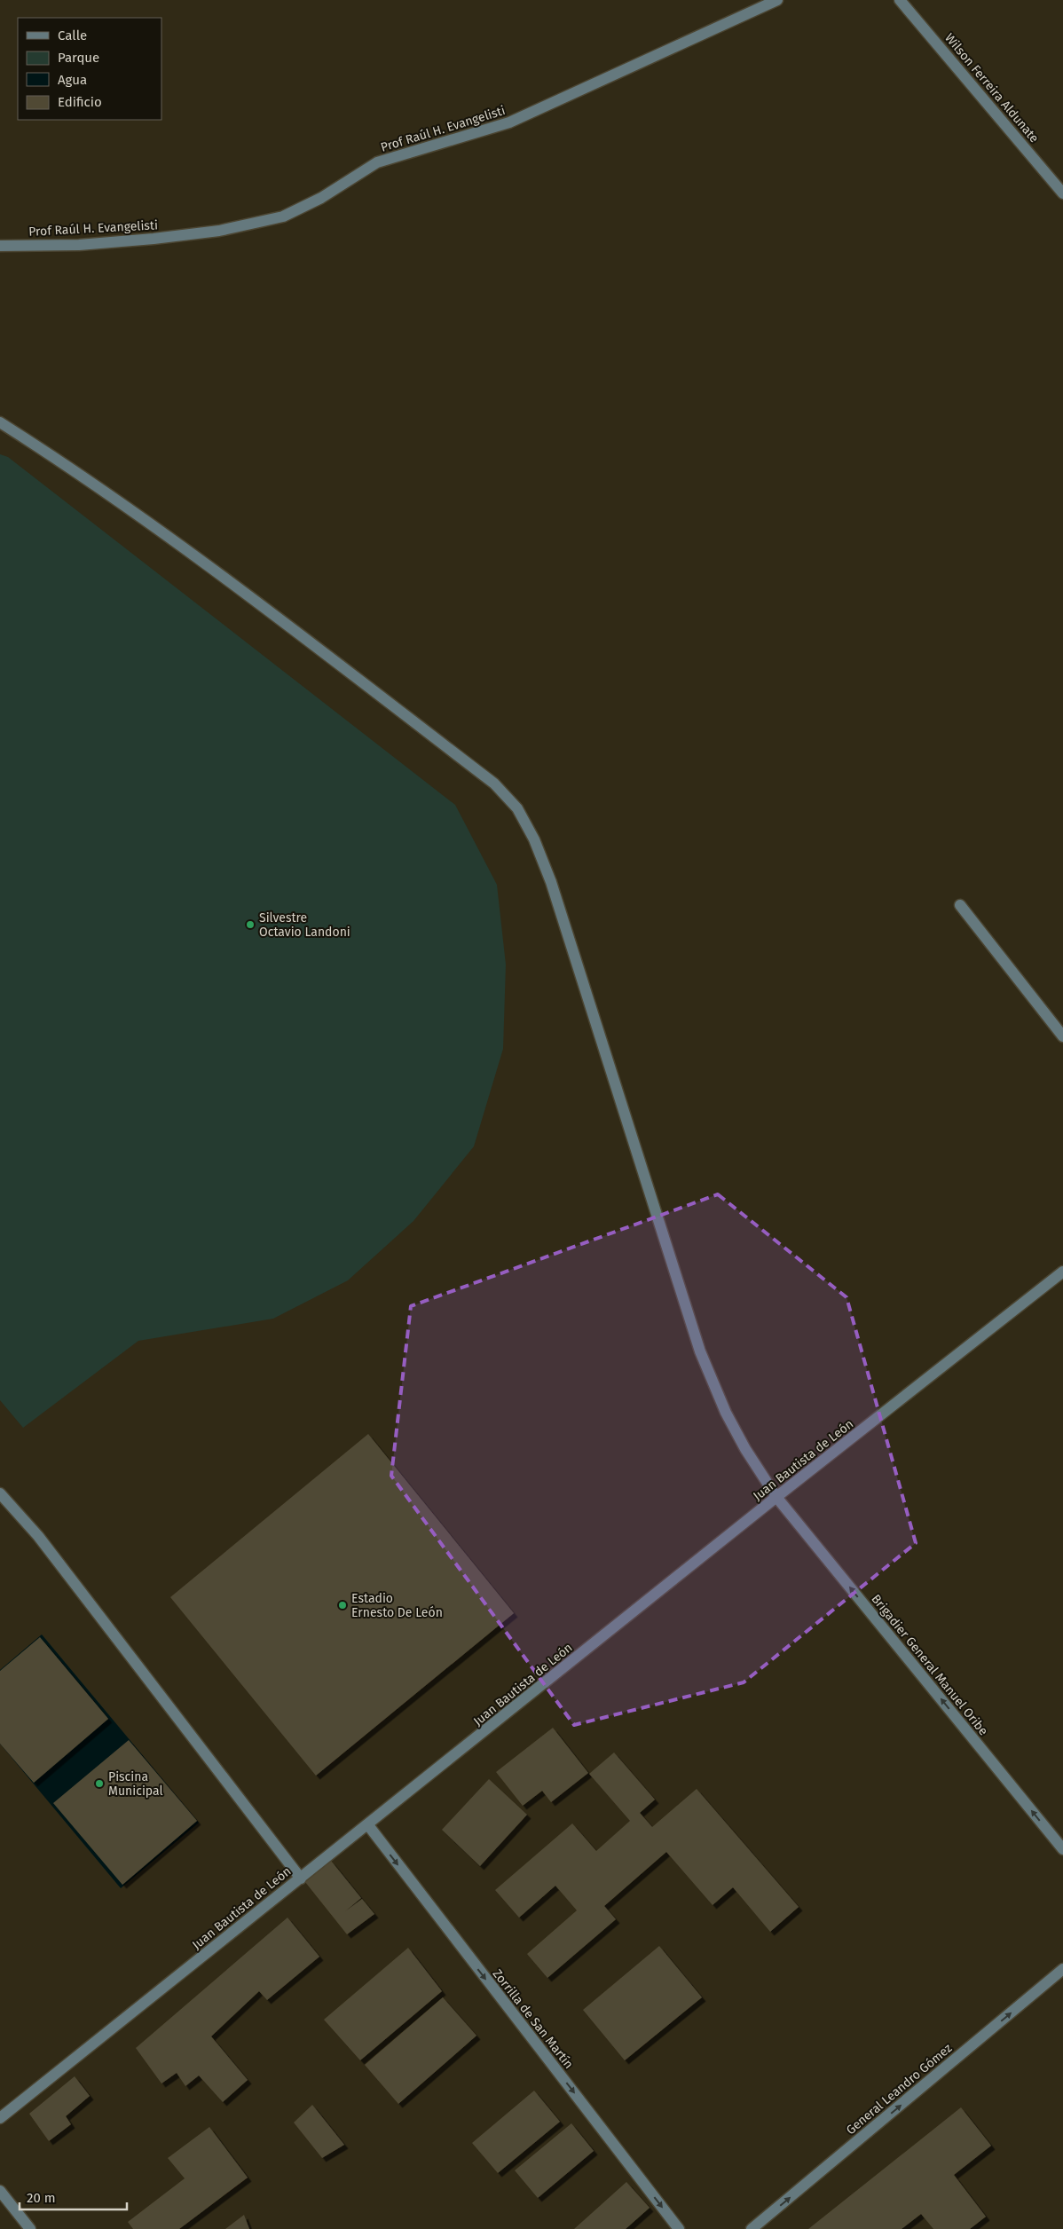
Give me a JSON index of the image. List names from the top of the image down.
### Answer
{
  "streets": {
    "street": [
      "Wilson Ferreira Aldunate",
      "Prof Raúl H. Evangelisti",
      "Juan Bautista de León",
      "Brigadier General Manuel Oribe",
      "Zorrilla de San Martín",
      "General Leandro Gómez"
    ]
  },
  "crossings": [
    ["Juan Bautista de León", "Brigadier General Manuel Oribe"],
    ["Juan Bautista de León", "Zorrilla de San Martín"]
  ],
  "one_way": ["Zorrilla de San Martín", "General Leandro Gómez"],
  "places": ["Silvestre Octavio Landoni", "Estadio Ernesto De León", "Piscina Municipal"],
  "legend": [
    "Calle",
    "Parque",
    "Agua",
    "Edificio"
  ],
  "scale_bar": "20 m"
}
